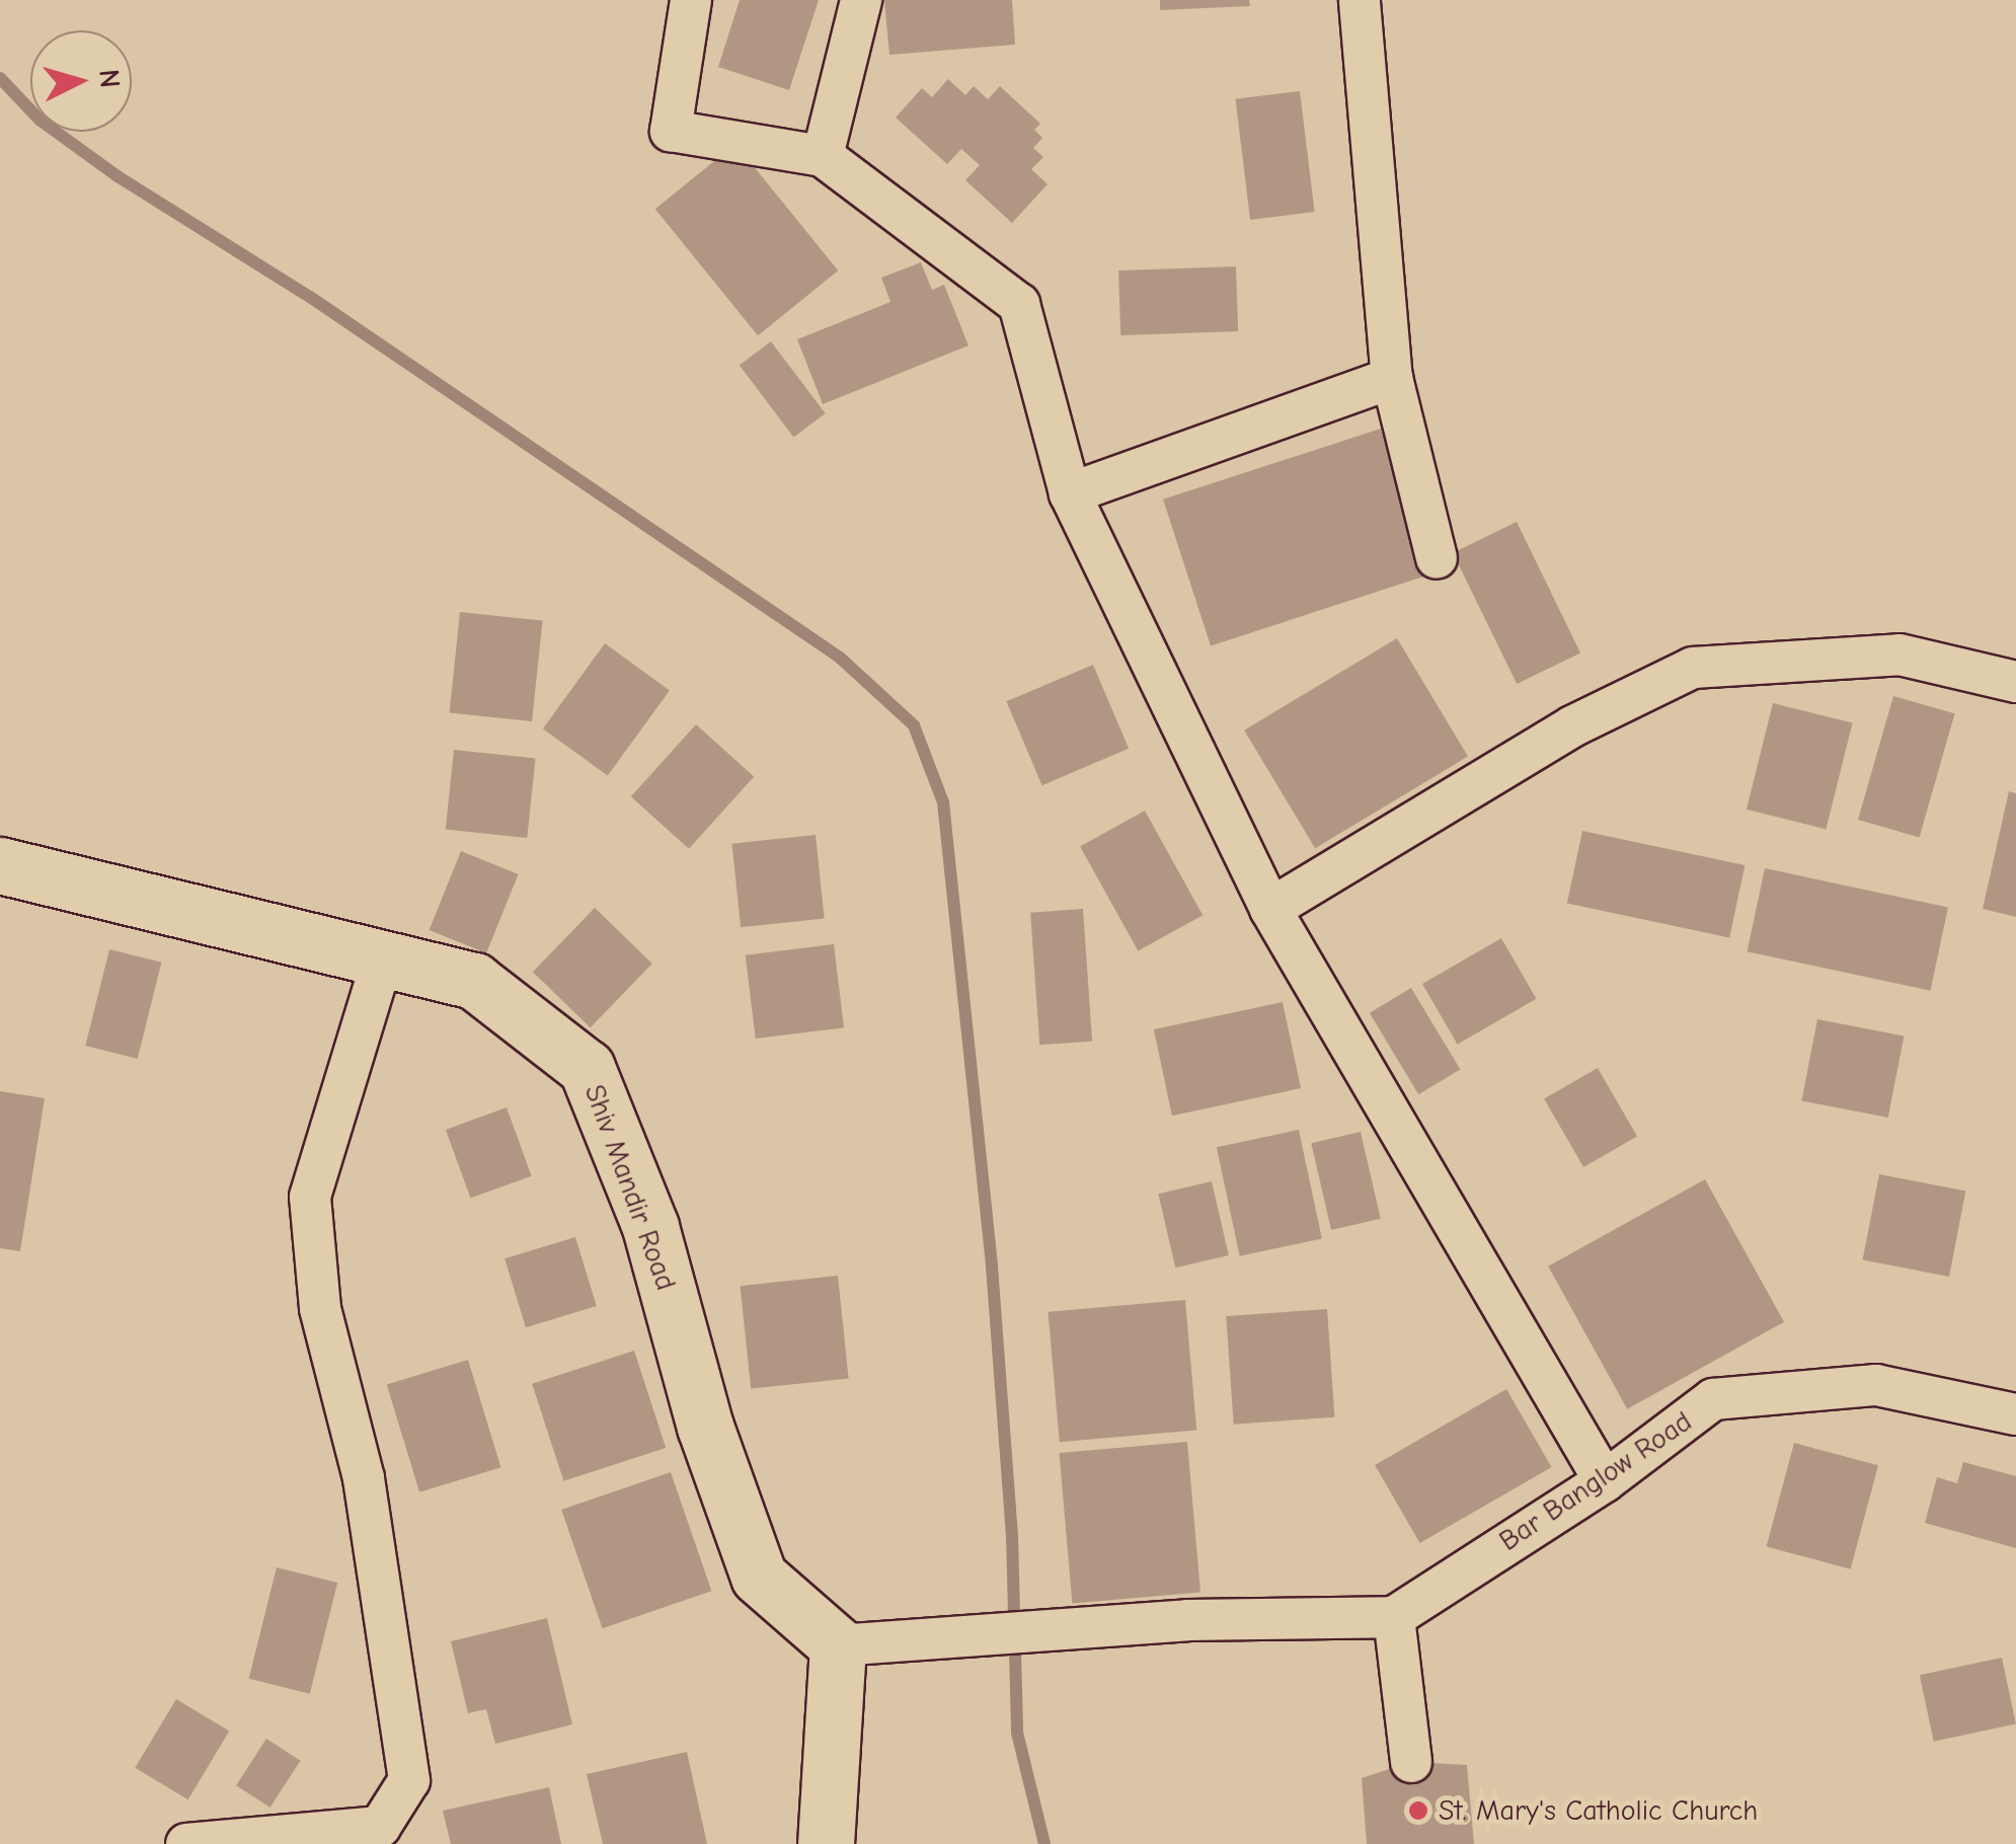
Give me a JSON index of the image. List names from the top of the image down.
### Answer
{
  "streets": {
    "street": ["Shiv Mandir Road", "Bar Banglow Road"]
  },
  "places": ["St. Mary's Catholic Church"],
  "north": "right"
}
